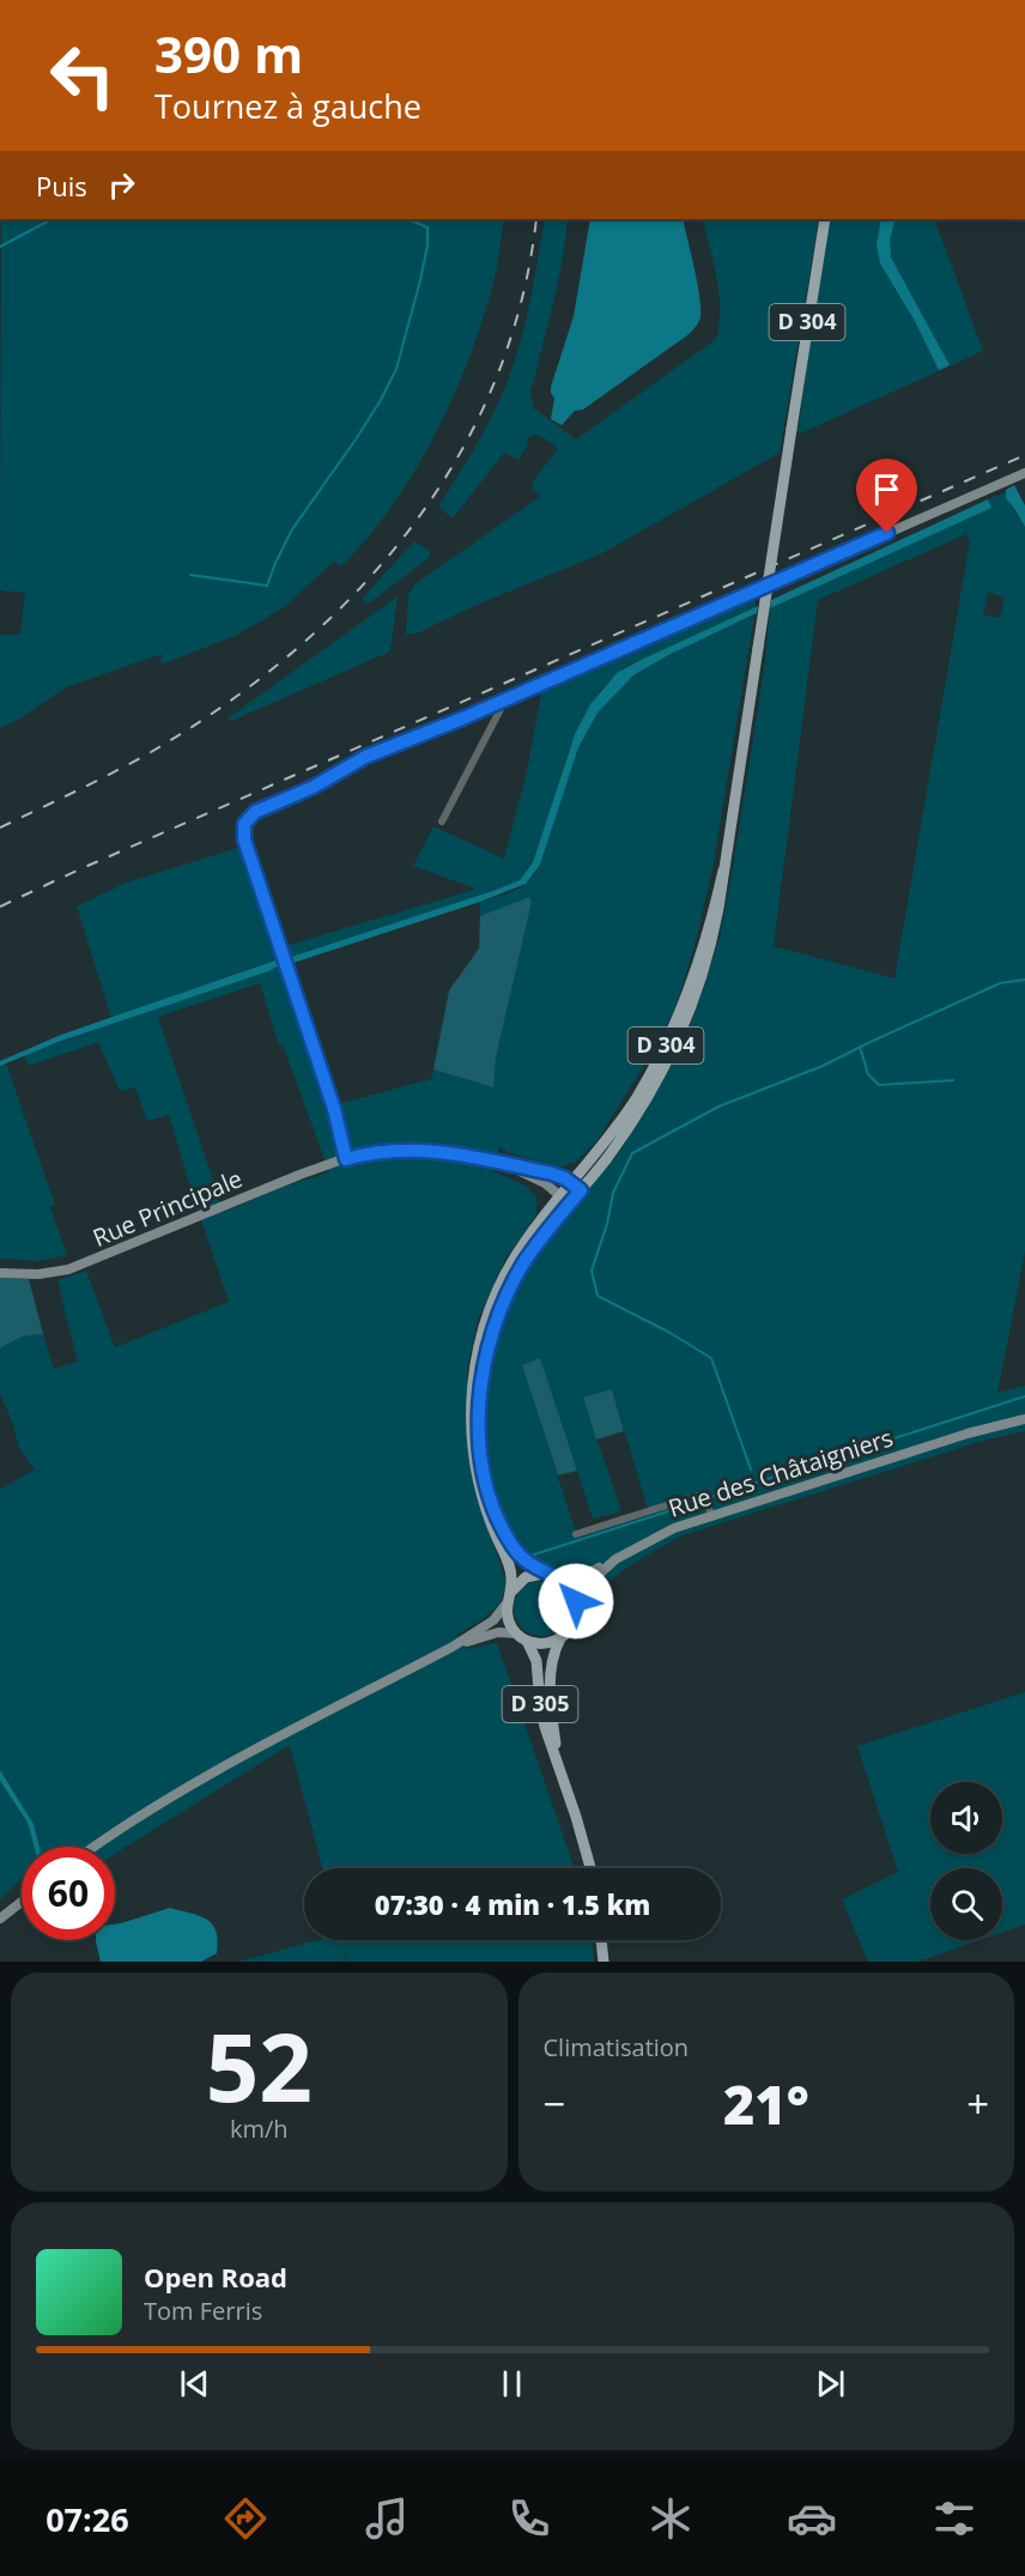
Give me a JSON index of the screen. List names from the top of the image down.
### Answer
{
  "streets": {
    "main road": ["D 304", "D 305"],
    "street": ["Rue Principale", "Rue des Châtaigniers"]
  },
  "crossings": [
    ["D 304", "Rue des Châtaigniers"],
    ["D 304", "D 305"],
    ["Rue des Châtaigniers", "D 305"]
  ],
  "page": {
    "turn": ["390 m", "Tournez à gauche"],
    "then": "Puis",
    "limit": "60",
    "trip": "07:30 · 4 min · 1.5 km",
    "tile": [
      ["52", "km/h"],
      "Climatisation"
    ],
    "heat": ["−", "21°", "+"],
    "song": ["Open Road", "Tom Ferris"],
    "tabs": "07:26"
  }
}
